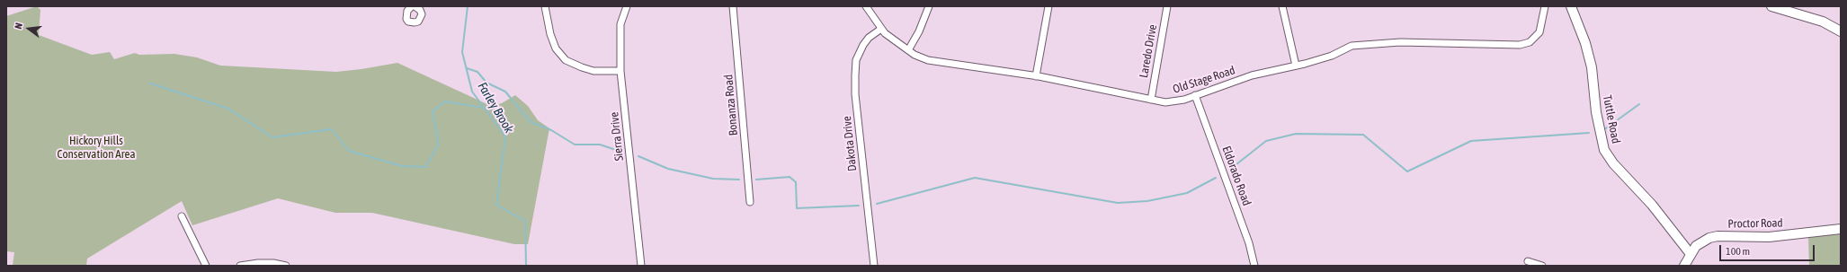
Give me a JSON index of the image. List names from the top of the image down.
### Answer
{
  "streets": {
    "main road": ["Tuttle Road", "Proctor Road"],
    "street": [
      "Laredo Drive",
      "Old Stage Road",
      "Bonanza Road",
      "Sierra Drive",
      "Dakota Drive",
      "Eldorado Road"
    ]
  },
  "crossings": [
    ["Laredo Drive", "Old Stage Road"],
    ["Old Stage Road", "Dakota Drive"],
    ["Old Stage Road", "Eldorado Road"],
    ["Tuttle Road", "Proctor Road"]
  ],
  "water": ["Farley Brook"],
  "parks": ["Hickory Hills Conservation Area"],
  "scale_bar": "100 m",
  "north": "left"
}
